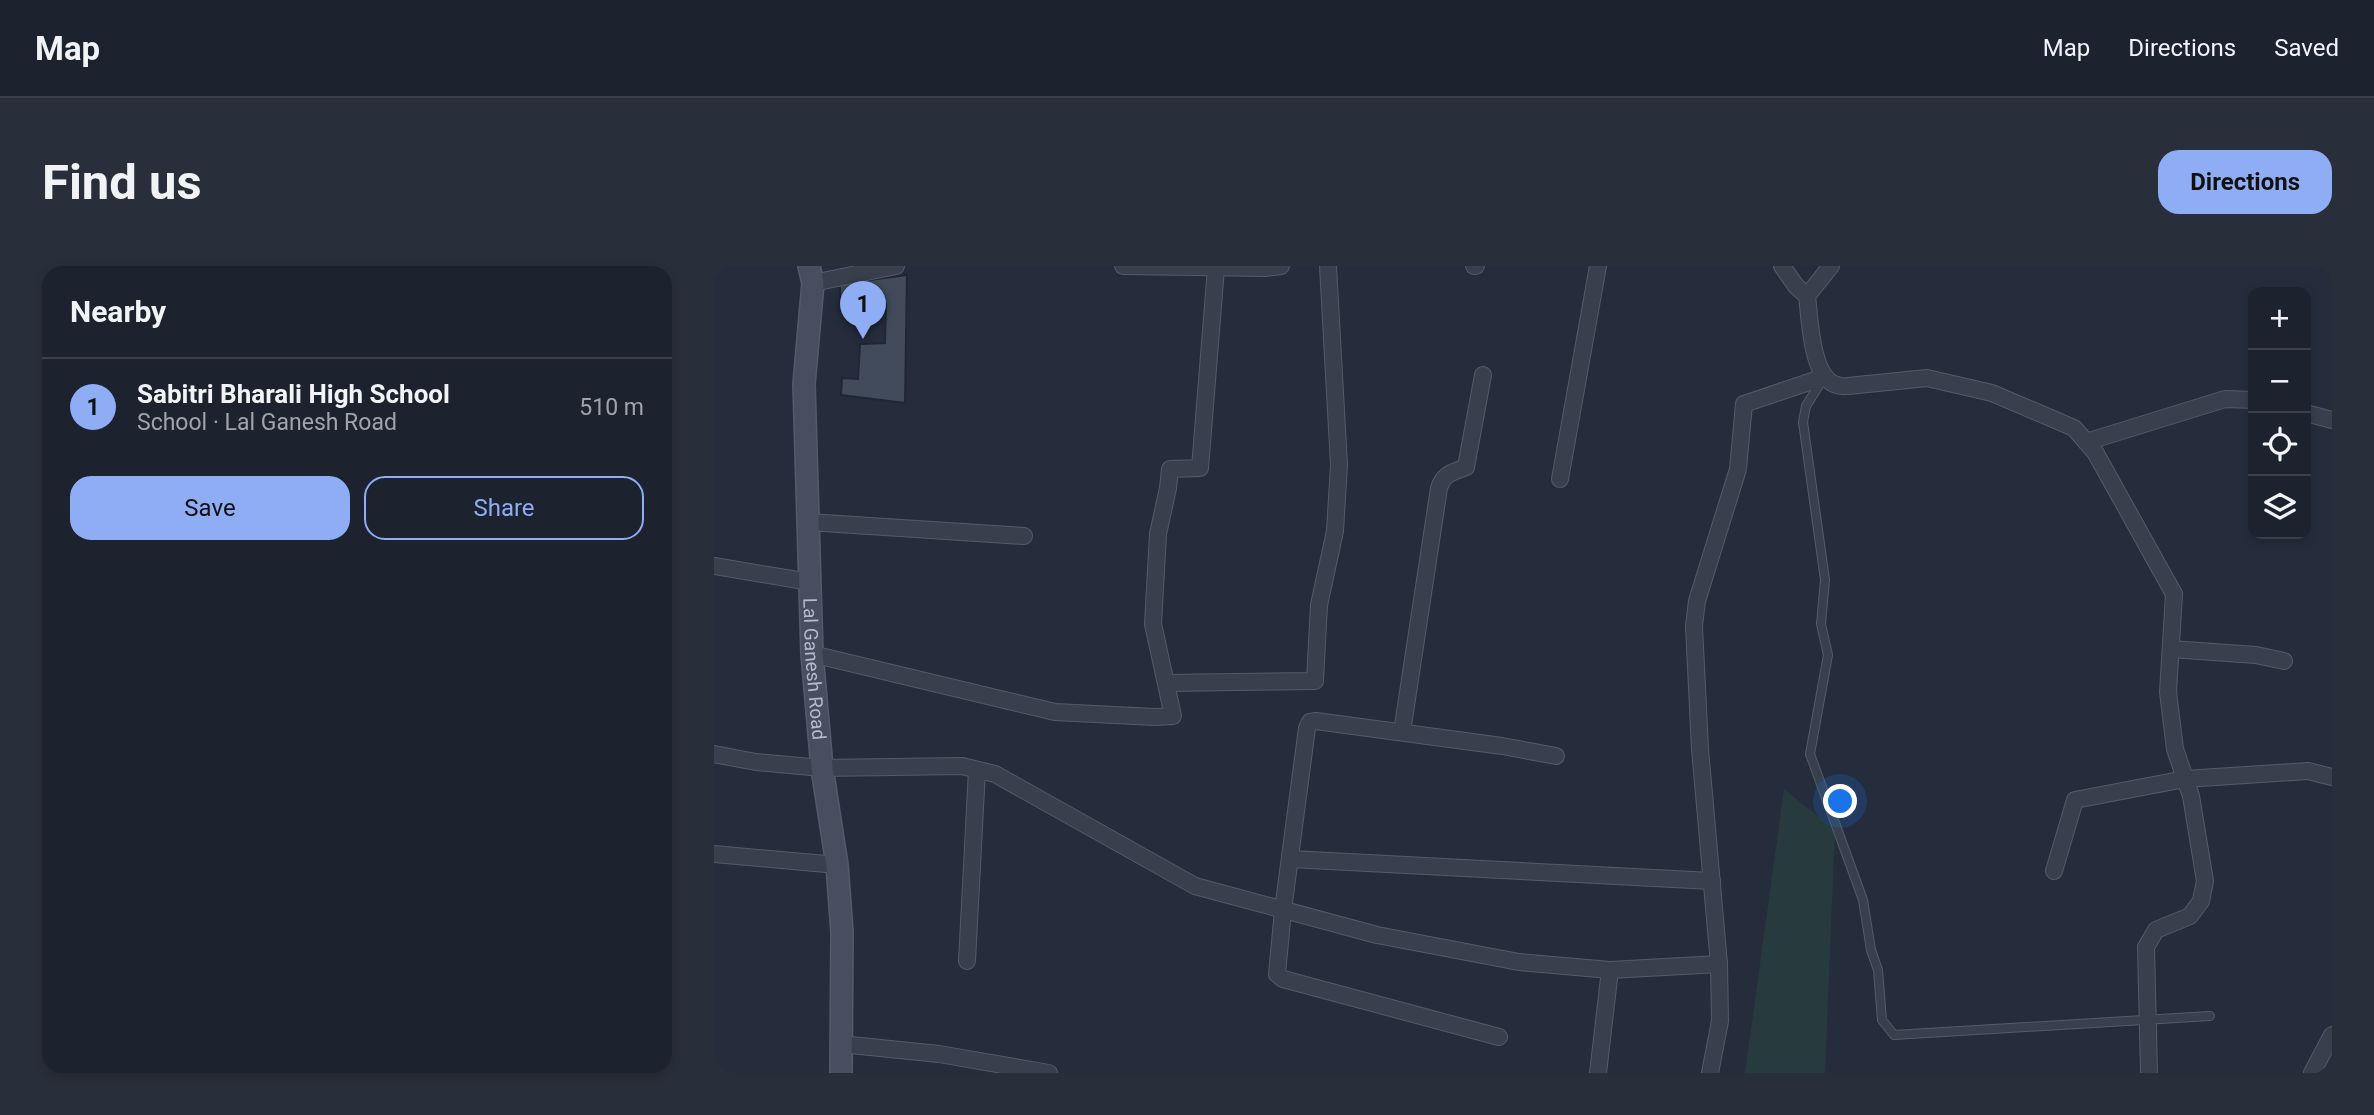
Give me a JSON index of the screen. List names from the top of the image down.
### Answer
{
  "streets": {
    "main road": ["Lal Ganesh Road"]
  },
  "page": {
    "header": "Map",
    "nav": ["Map", "Directions", "Saved"],
    "buttons": [
      "Directions",
      ["Save", "Share"]
    ],
    "title": "Find us",
    "heading": "Nearby",
    "pins": "1",
    "map_buttons": ["+", "−"],
    "list": [
      {
        "mark": "1",
        "name": "Sabitri Bharali High School",
        "note": "School · Lal Ganesh Road",
        "value": "510 m"
      }
    ]
  }
}
